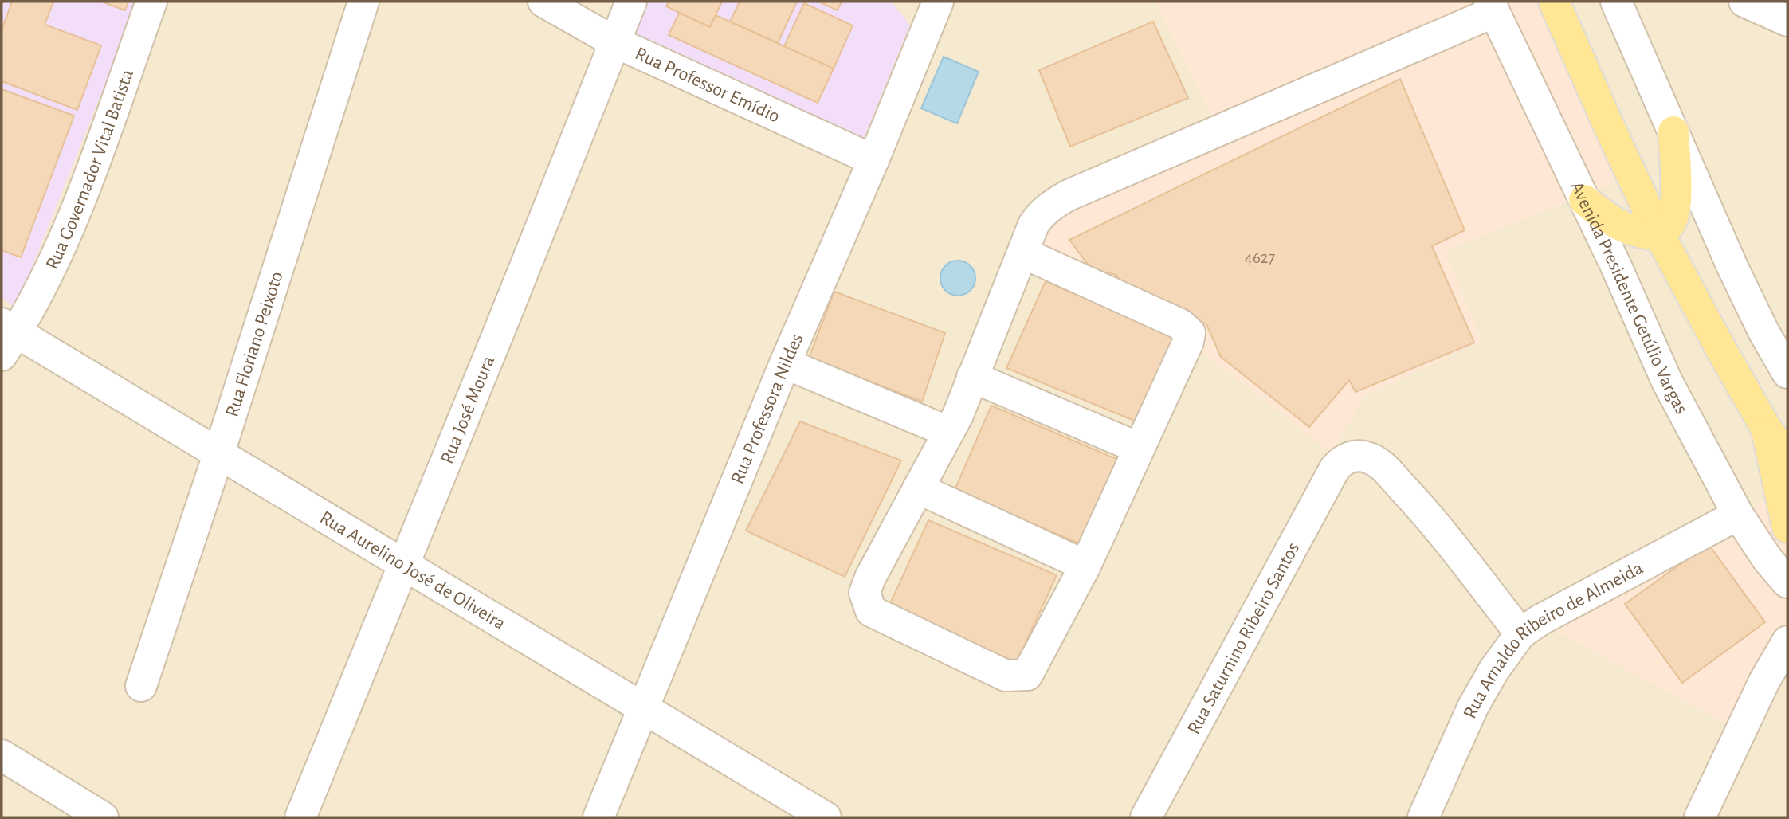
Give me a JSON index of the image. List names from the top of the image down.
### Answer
{
  "streets": {
    "street": [
      "Rua Professor Emídio",
      "Rua Governador Vital Batista",
      "Avenida Presidente Getúlio Vargas",
      "Rua Floriano Peixoto",
      "Rua Professora Nildes",
      "Rua José Moura",
      "Rua Aurelino José de Oliveira",
      "Rua Saturnino Ribeiro Santos",
      "Rua Arnaldo Ribeiro de Almeida"
    ]
  },
  "crossings": [
    ["Rua Professor Emídio", "Rua Professora Nildes"],
    ["Rua Professor Emídio", "Rua José Moura"],
    ["Rua Governador Vital Batista", "Rua Aurelino José de Oliveira"],
    ["Avenida Presidente Getúlio Vargas", "Rua Arnaldo Ribeiro de Almeida"],
    ["Rua Floriano Peixoto", "Rua Aurelino José de Oliveira"],
    ["Rua Professora Nildes", "Rua Aurelino José de Oliveira"],
    ["Rua José Moura", "Rua Aurelino José de Oliveira"],
    ["Rua Saturnino Ribeiro Santos", "Rua Arnaldo Ribeiro de Almeida"]
  ],
  "house_numbers": ["4627"]
}
